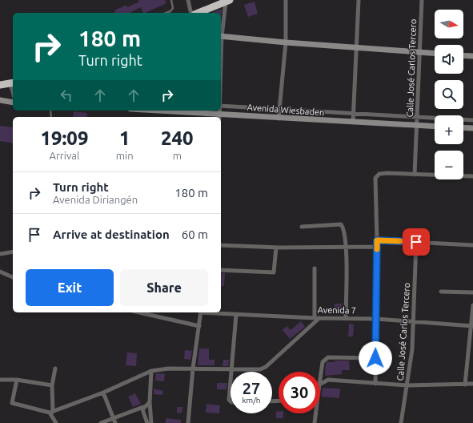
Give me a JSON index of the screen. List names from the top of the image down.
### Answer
{
  "streets": {
    "street": ["Calle José Carlos Tercero", "Avenida Wiesbaden", "Avenida 7"]
  },
  "crossings": [
    ["Calle José Carlos Tercero", "Avenida Wiesbaden"],
    ["Calle José Carlos Tercero", "Avenida 7"]
  ],
  "north": "right",
  "page": {
    "map_buttons": ["+", "−"],
    "turn": ["180 m", "Turn right"],
    "eta": [
      "19:09",
      "Arrival",
      "1",
      "min",
      "240",
      "m"
    ],
    "list": [
      {
        "name": "Turn right",
        "note": "Avenida Diriangén",
        "value": "180 m"
      },
      {
        "name": "Arrive at destination",
        "value": "60 m"
      }
    ],
    "buttons": ["Exit", "Share"],
    "speed": "27 km/h",
    "limit": "30"
  }
}
